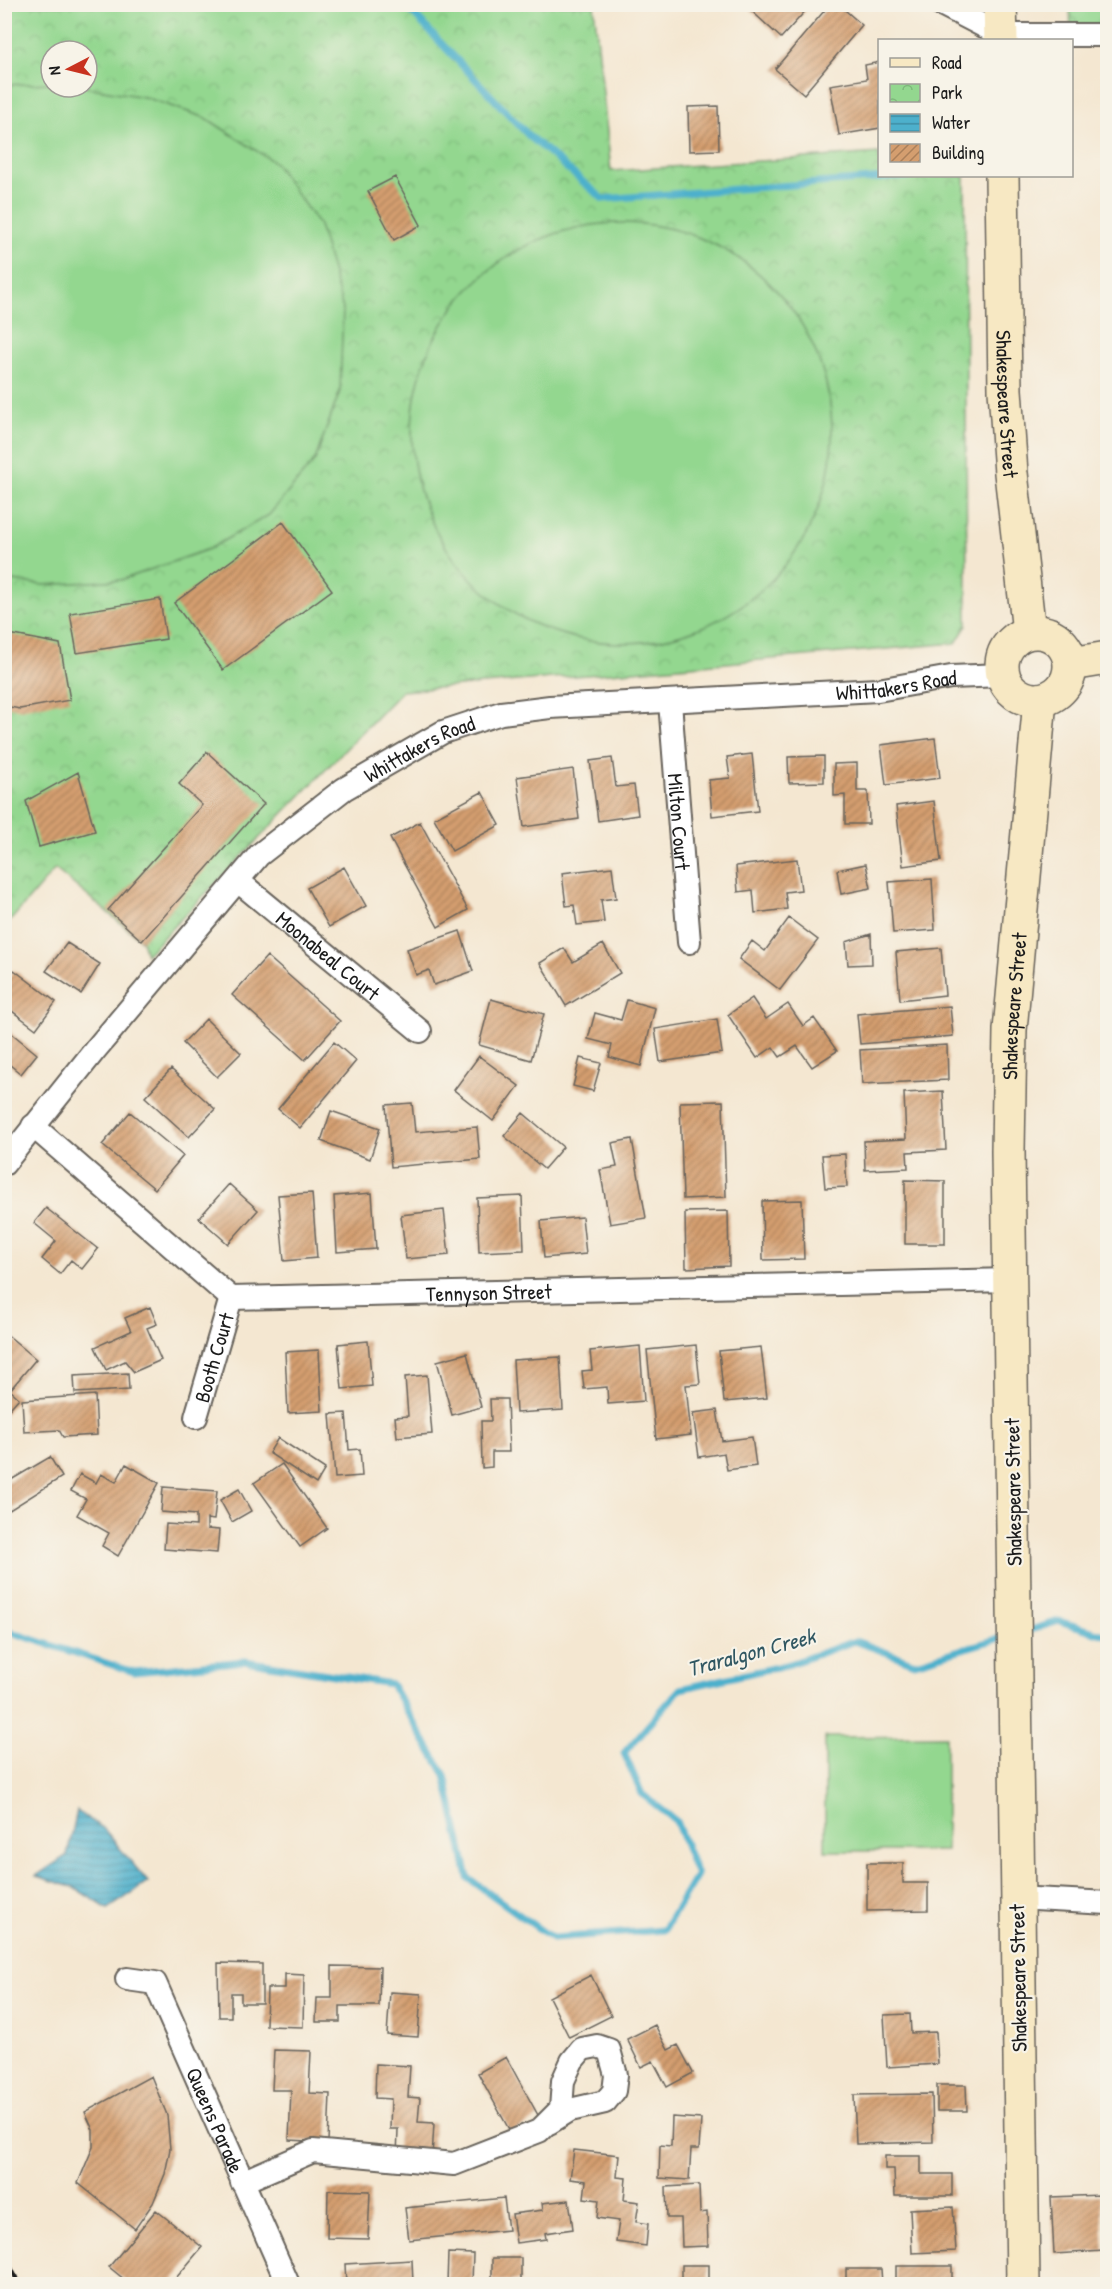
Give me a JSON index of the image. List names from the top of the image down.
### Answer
{
  "streets": {
    "main road": ["Shakespeare Street"],
    "street": [
      "Whittakers Road",
      "Milton Court",
      "Moonabeal Court",
      "Tennyson Street",
      "Booth Court",
      "Queens Parade"
    ]
  },
  "crossings": [
    ["Shakespeare Street", "Whittakers Road"],
    ["Shakespeare Street", "Tennyson Street"],
    ["Whittakers Road", "Milton Court"],
    ["Whittakers Road", "Moonabeal Court"],
    ["Tennyson Street", "Booth Court"]
  ],
  "water": ["Traralgon Creek"],
  "legend": [
    "Road",
    "Park",
    "Water",
    "Building"
  ],
  "north": "left"
}
